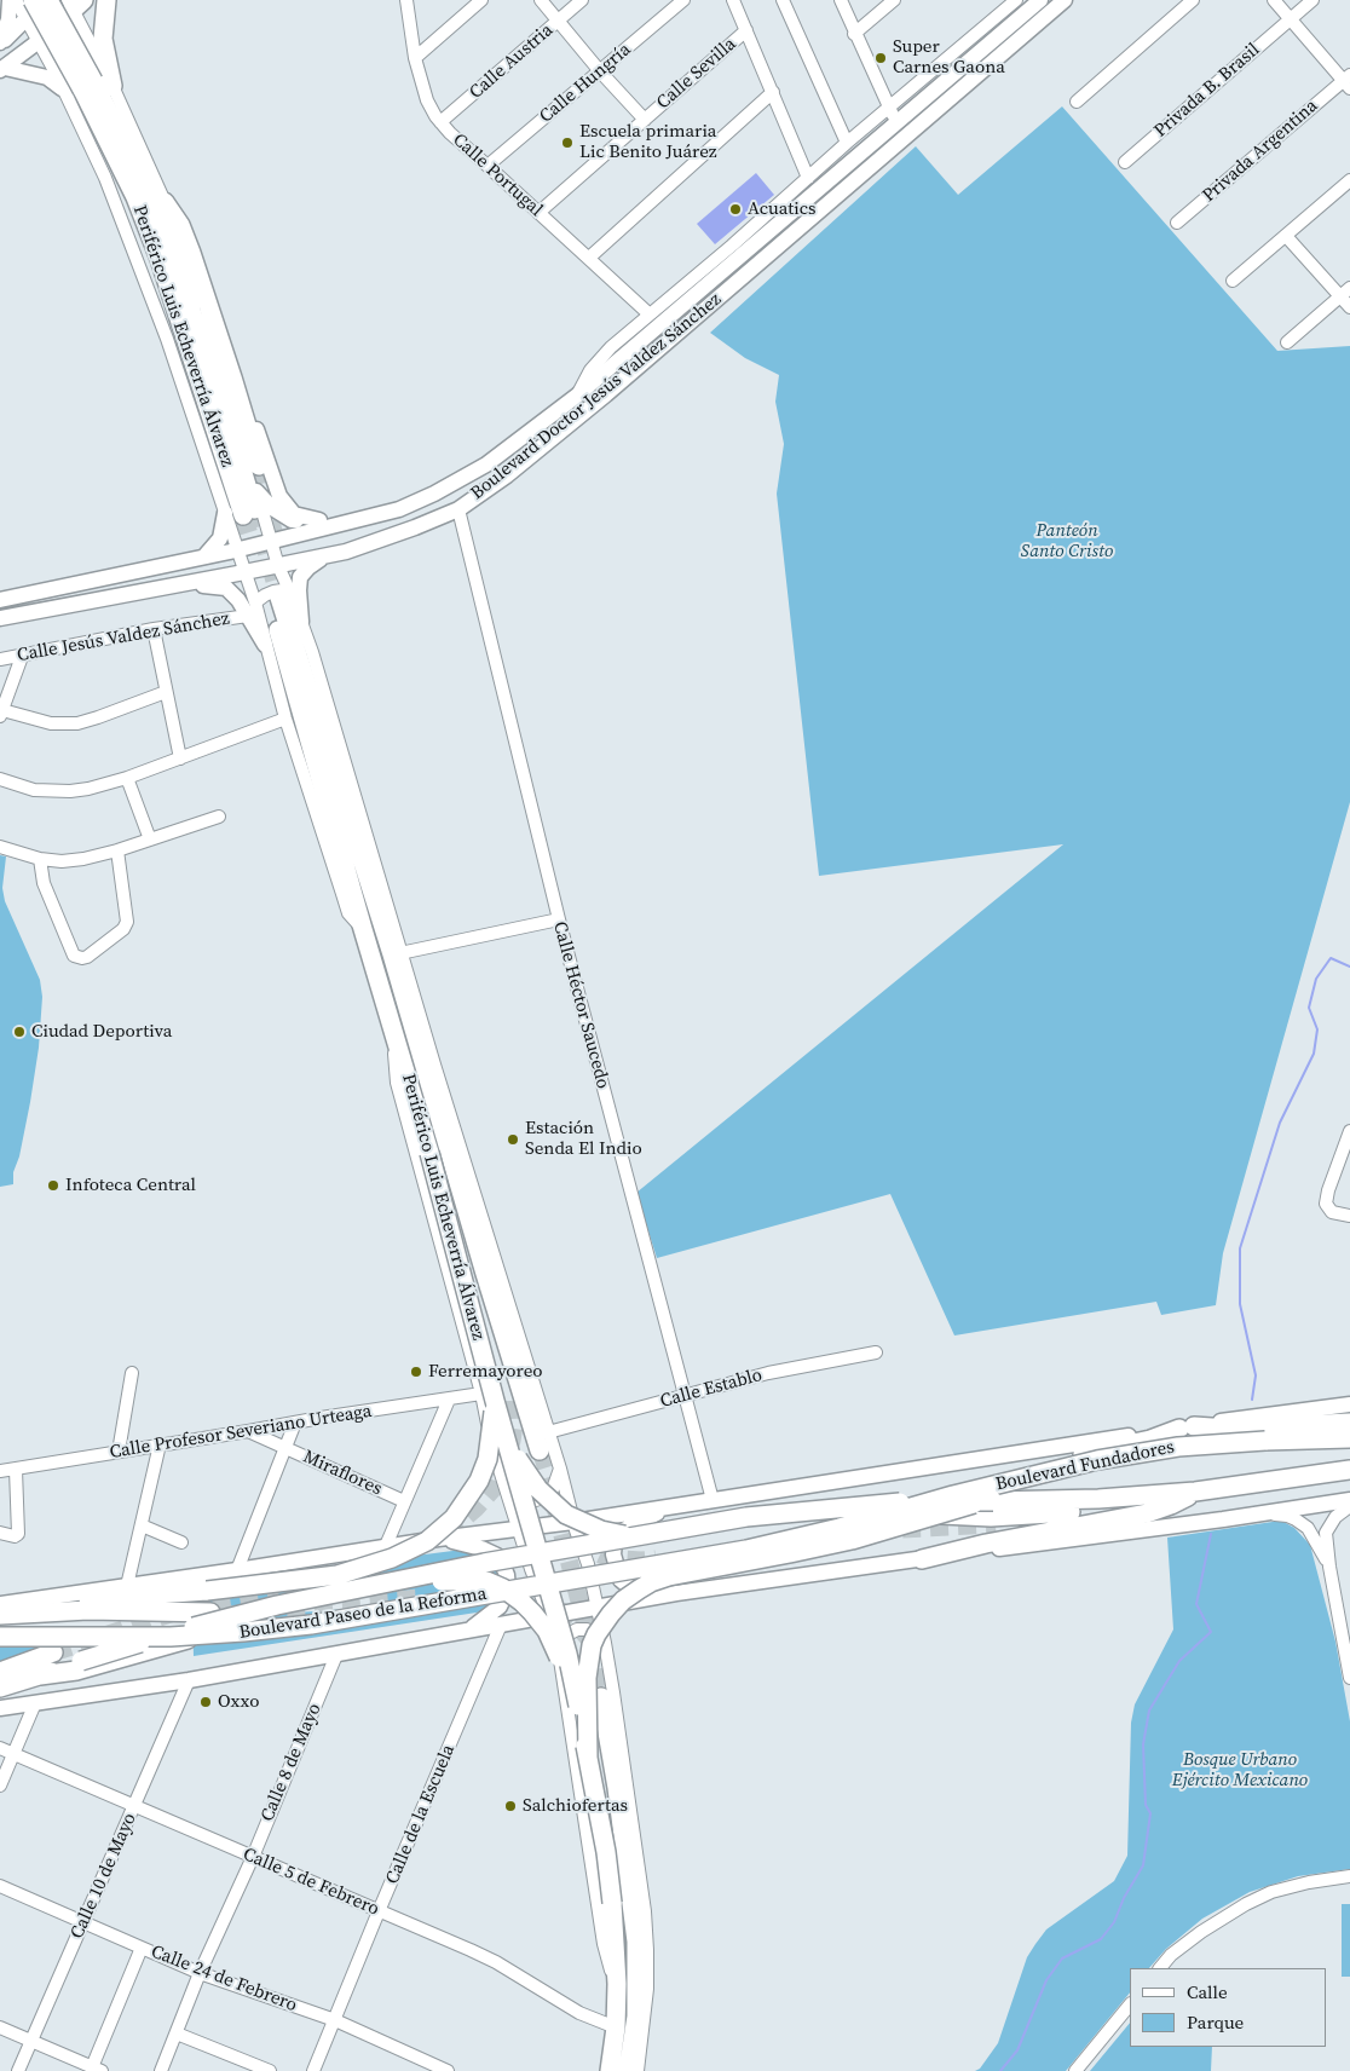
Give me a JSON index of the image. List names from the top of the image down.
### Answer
{
  "streets": {
    "highway": ["Periférico Luis Echeverría Álvarez", "Boulevard Fundadores", "Boulevard Paseo de la Reforma"],
    "main road": ["Boulevard Doctor Jesús Valdez Sánchez"],
    "street": [
      "Calle Austria",
      "Calle Sevilla",
      "Calle Hungría",
      "Privada B. Brasil",
      "Privada Argentina",
      "Calle Portugal",
      "Calle Jesús Valdez Sánchez",
      "Calle Héctor Saucedo",
      "Calle Establo",
      "Calle Profesor Severiano Urteaga",
      "Miraflores",
      "Calle 8 de Mayo",
      "Calle de la Escuela",
      "Calle 10 de Mayo",
      "Calle 5 de Febrero",
      "Calle 24 de Febrero"
    ]
  },
  "crossings": [
    ["Calle Austria", "Calle Portugal"],
    ["Calle Sevilla", "Calle Portugal"],
    ["Calle Hungría", "Calle Portugal"],
    ["Calle Portugal", "Boulevard Doctor Jesús Valdez Sánchez"],
    ["Periférico Luis Echeverría Álvarez", "Calle Jesús Valdez Sánchez"],
    ["Periférico Luis Echeverría Álvarez", "Calle Establo"],
    ["Periférico Luis Echeverría Álvarez", "Calle Profesor Severiano Urteaga"],
    ["Periférico Luis Echeverría Álvarez", "Calle 5 de Febrero"],
    ["Boulevard Doctor Jesús Valdez Sánchez", "Calle Héctor Saucedo"],
    ["Calle Héctor Saucedo", "Calle Establo"],
    ["Calle Profesor Severiano Urteaga", "Miraflores"],
    ["Boulevard Fundadores", "Boulevard Paseo de la Reforma"],
    ["Calle 8 de Mayo", "Calle 5 de Febrero"],
    ["Calle 8 de Mayo", "Calle 24 de Febrero"],
    ["Calle de la Escuela", "Calle 5 de Febrero"],
    ["Calle de la Escuela", "Calle 24 de Febrero"],
    ["Calle 10 de Mayo", "Calle 5 de Febrero"],
    ["Calle 10 de Mayo", "Calle 24 de Febrero"]
  ],
  "parks": ["Panteón Santo Cristo", "Bosque Urbano Ejército Mexicano"],
  "places": [
    "Super Carnes Gaona",
    "Escuela primaria Lic Benito Juárez",
    "Acuatics",
    "Ciudad Deportiva",
    "Estación Senda El Indio",
    "Infoteca Central",
    "Ferremayoreo",
    "Oxxo",
    "Salchiofertas"
  ],
  "legend": ["Calle", "Parque"]
}
